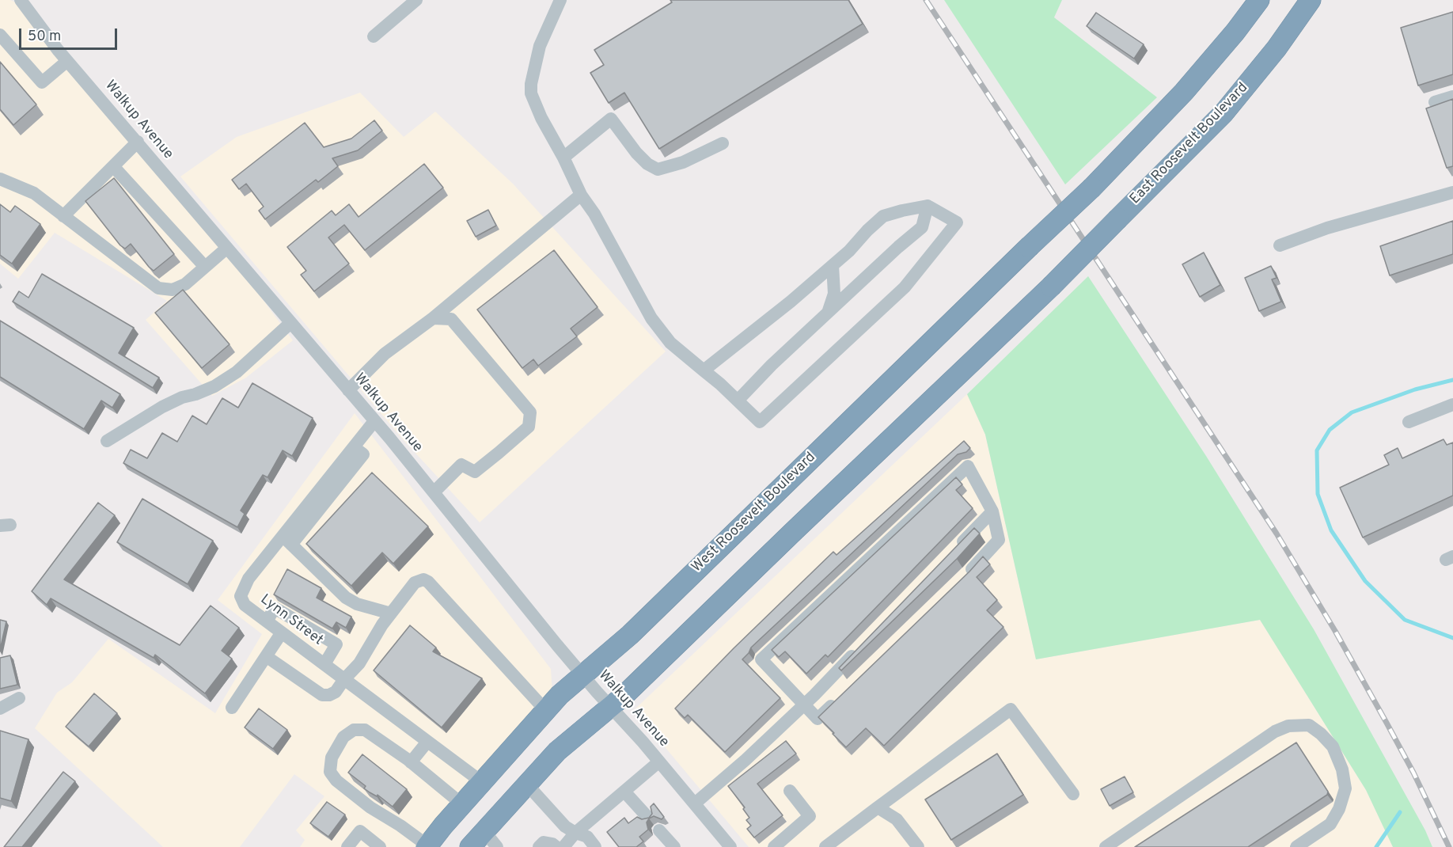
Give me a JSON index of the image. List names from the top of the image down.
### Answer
{
  "streets": {
    "highway": ["East Roosevelt Boulevard", "West Roosevelt Boulevard"],
    "street": ["Walkup Avenue", "Lynn Street"]
  },
  "crossings": [
    ["Walkup Avenue", "East Roosevelt Boulevard"],
    ["Walkup Avenue", "West Roosevelt Boulevard"],
    ["Walkup Avenue", "Lynn Street"],
    ["West Roosevelt Boulevard", "Lynn Street"]
  ],
  "scale_bar": "50 m"
}
